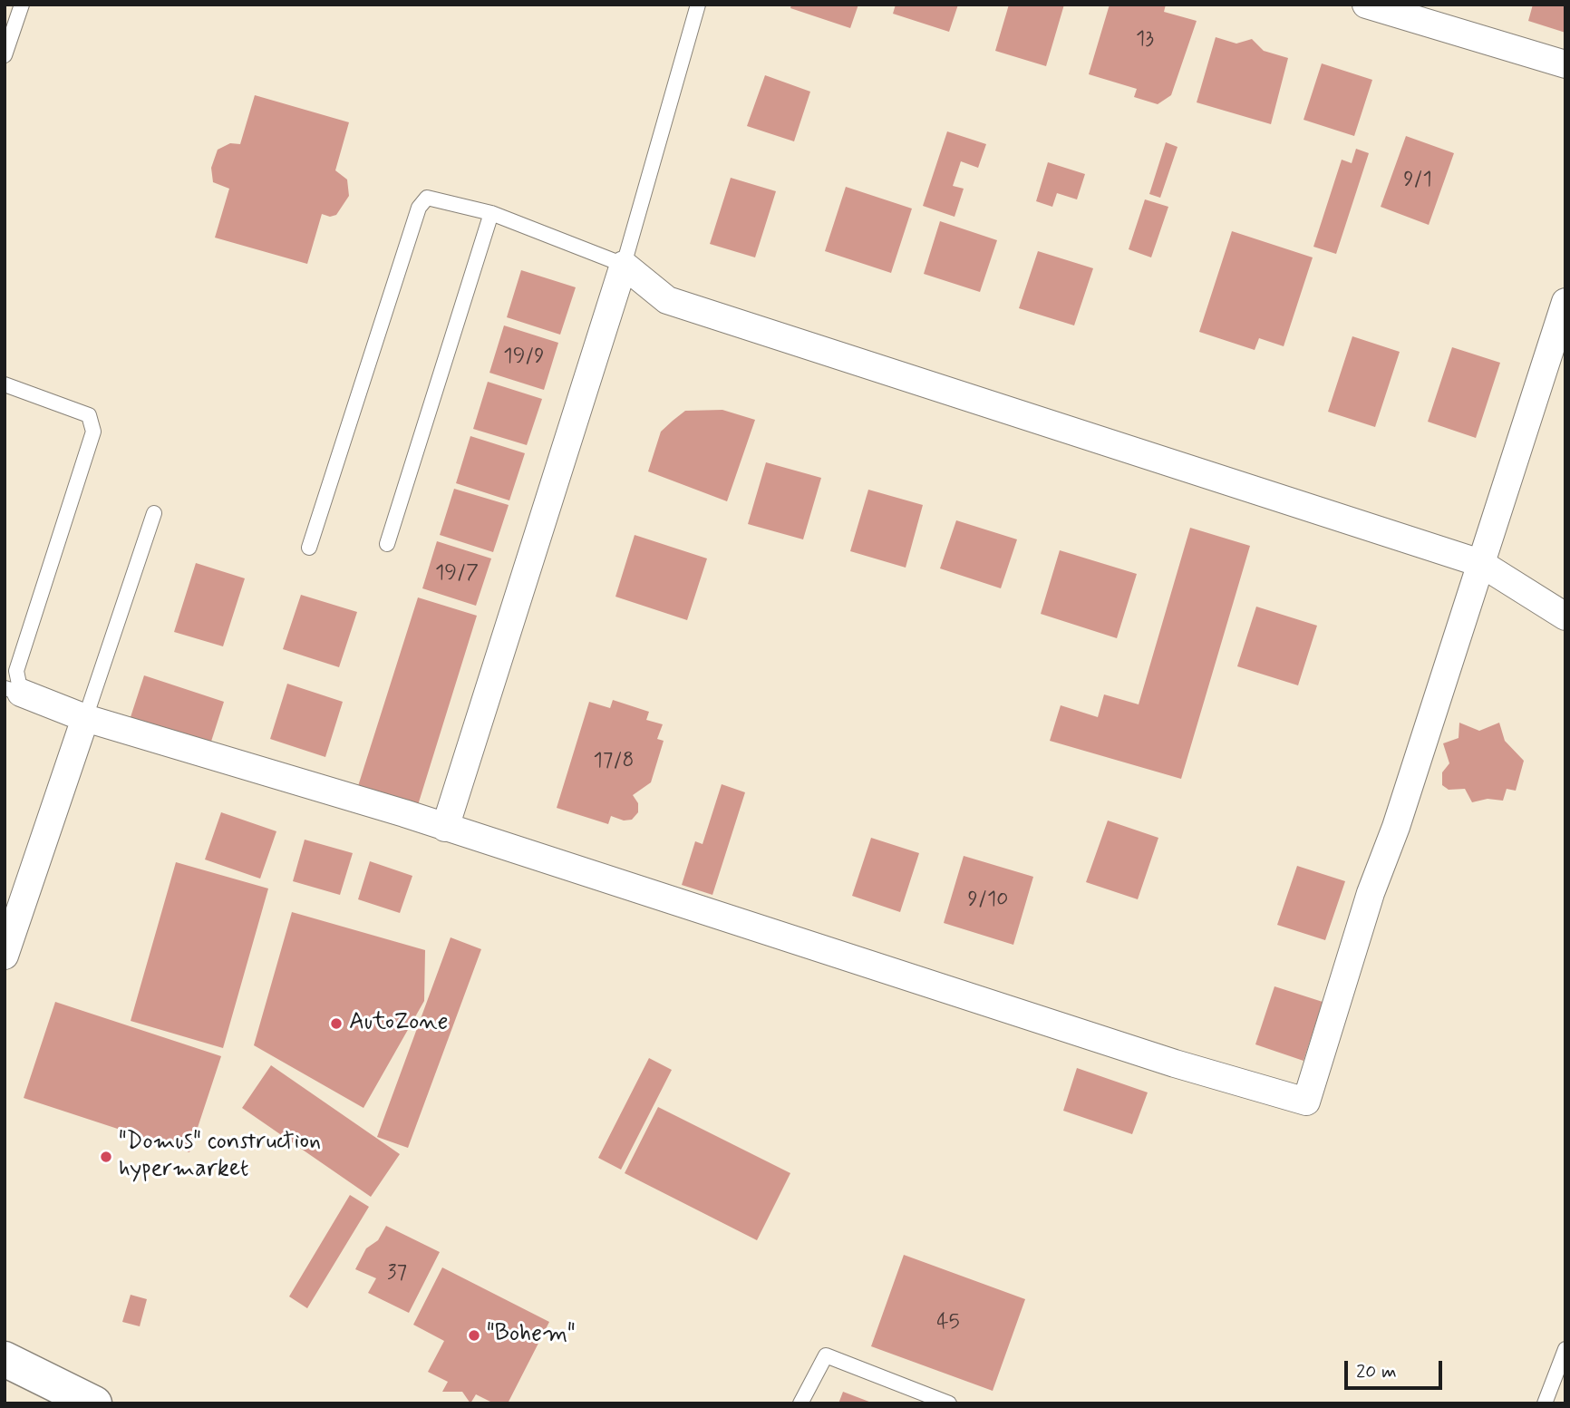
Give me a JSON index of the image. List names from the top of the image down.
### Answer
{
  "places": ["AutoZone", "\"Domus\" construction hypermarket", "\"Bohem\""],
  "house_numbers": [
    "13",
    "9/1",
    "19/9",
    "19/7",
    "17/8",
    "9/10",
    "37",
    "45"
  ],
  "scale_bar": "20 m"
}
